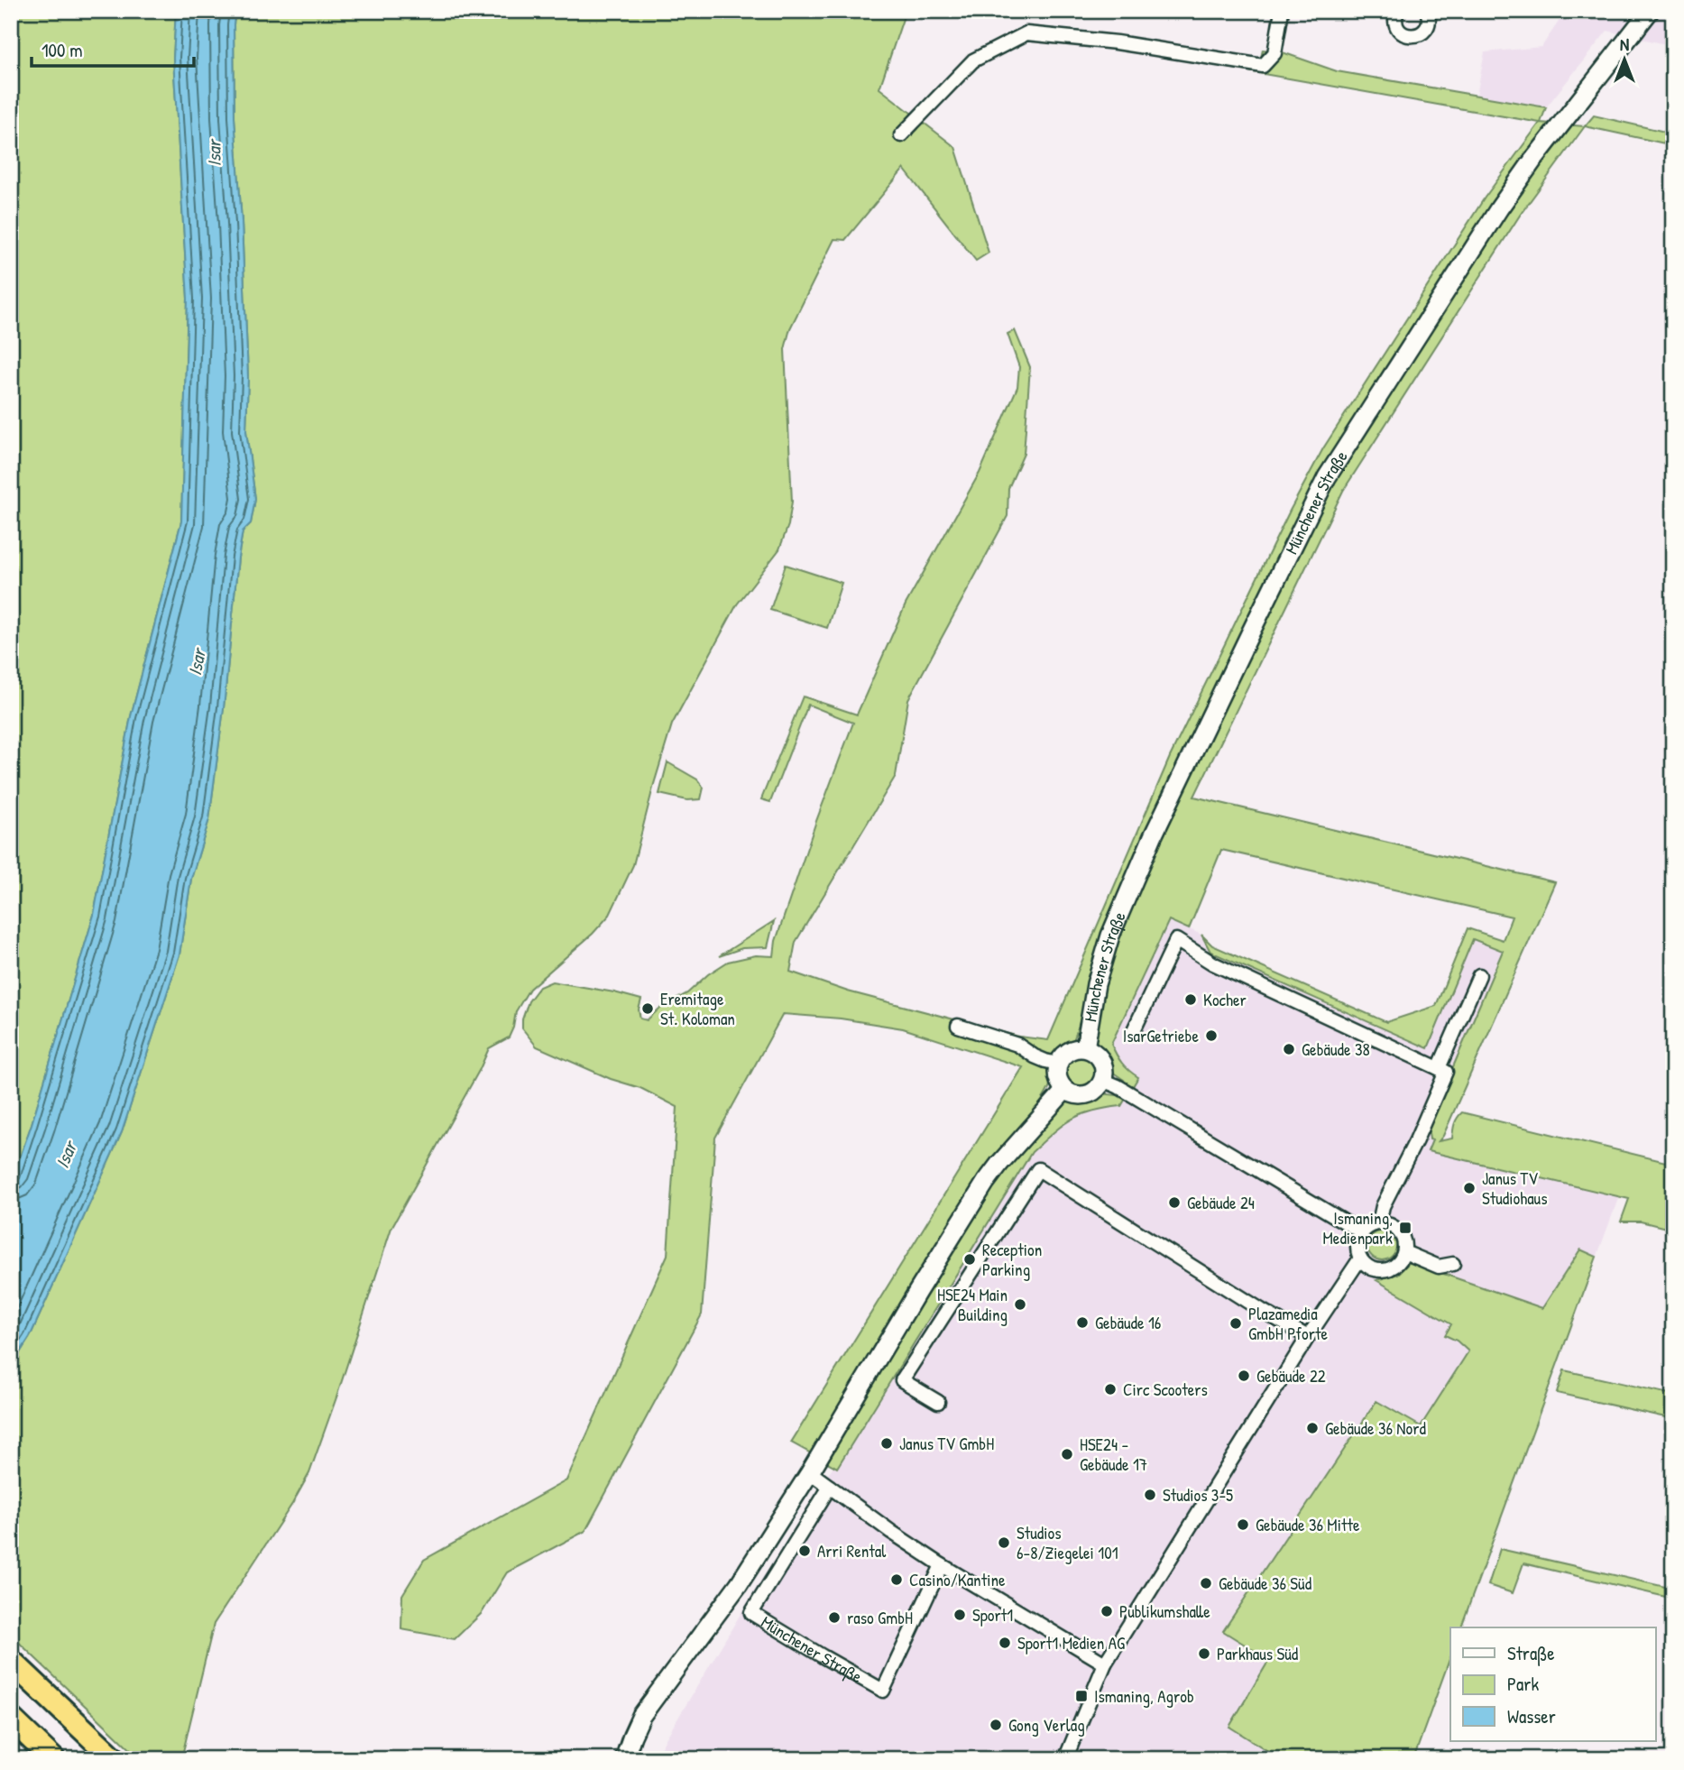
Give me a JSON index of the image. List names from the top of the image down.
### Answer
{
  "streets": {
    "main road": ["Münchener Straße"]
  },
  "water": ["Isar"],
  "places": {
    "other": [
      "Kocher",
      "Eremitage St. Koloman",
      "IsarGetriebe",
      "Gebäude 38",
      "Janus TV Studiohaus",
      "Gebäude 24",
      "Reception Parking",
      "HSE24 Main Building",
      "Gebäude 16",
      "Plazamedia GmbH Pforte",
      "Gebäude 22",
      "Circ Scooters",
      "Gebäude 36 Nord",
      "Janus TV GmbH",
      "HSE24 - Gebäude 17",
      "Studios 3-5",
      "Gebäude 36 Mitte",
      "Studios 6-8/Ziegelei 101",
      "Arri Rental",
      "Casino/Kantine",
      "Gebäude 36 Süd",
      "Publikumshalle",
      "Sport1",
      "raso GmbH",
      "Sport1 Medien AG",
      "Parkhaus Süd",
      "Gong Verlag"
    ],
    "transit": ["Ismaning, Medienpark", "Ismaning, Agrob"]
  },
  "legend": ["Straße", "Park", "Wasser"],
  "scale_bar": "100 m",
  "north": "top"
}
